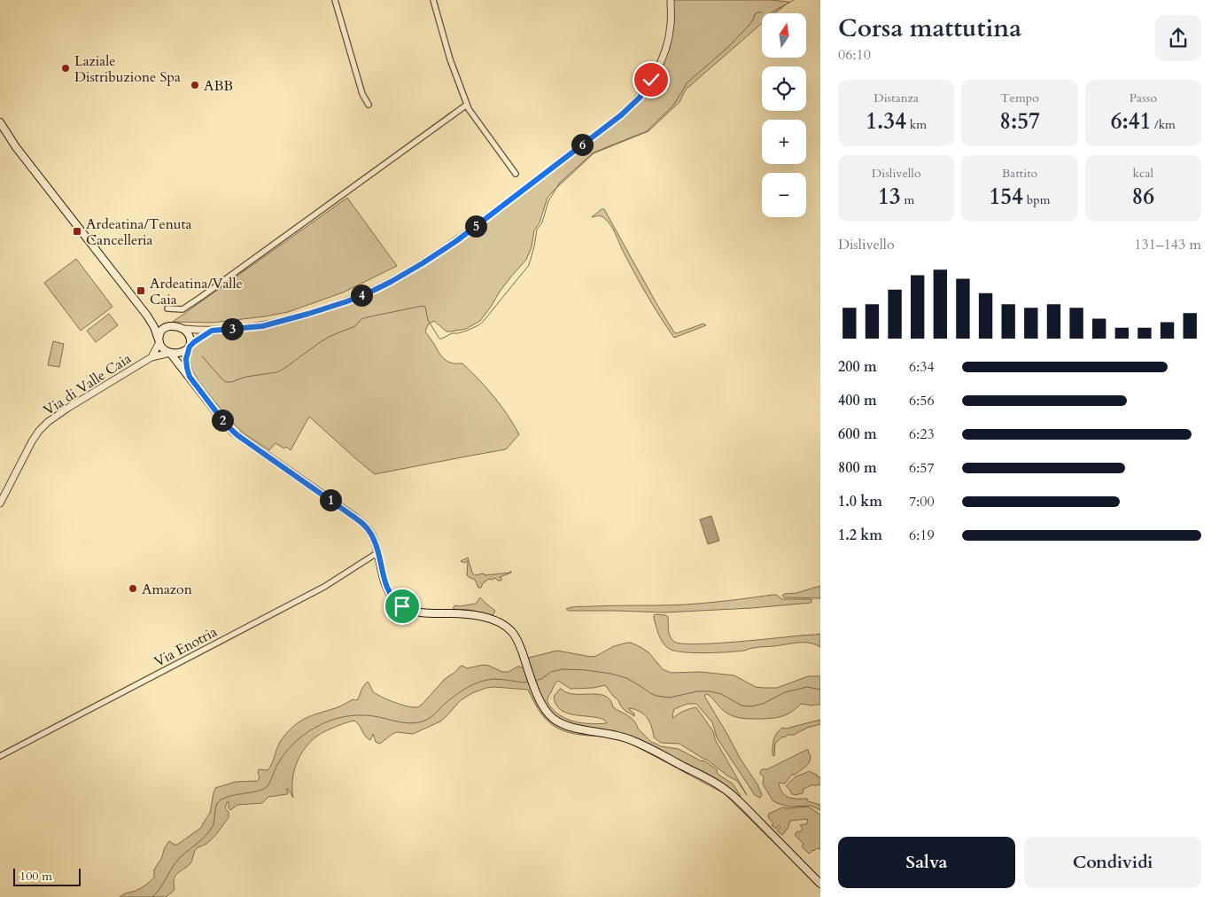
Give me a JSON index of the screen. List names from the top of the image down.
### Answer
{
  "streets": {
    "street": ["Via di Valle Caia", "Via Enotria"]
  },
  "places": {
    "other": ["Laziale Distribuzione Spa", "ABB", "Amazon"],
    "transit": ["Ardeatina/Tenuta Cancelleria", "Ardeatina/Valle Caia"]
  },
  "scale_bar": "100 m",
  "north": "top",
  "page": {
    "heading": ["Corsa mattutina", "06:10"],
    "map_buttons": ["+", "−"],
    "stats": [
      ["Distanza", "1.34 km"],
      ["Tempo", "8:57"],
      ["Passo", "6:41 /km"],
      ["Dislivello", "13 m"],
      ["Battito", "154 bpm"],
      ["kcal", "86"]
    ],
    "pins": [
      "6",
      "5",
      "4",
      "3",
      "2",
      "1"
    ],
    "chart": ["Dislivello", "131–143 m"],
    "list": [
      {
        "name": "200 m",
        "note": "6:34"
      },
      {
        "name": "400 m",
        "note": "6:56"
      },
      {
        "name": "600 m",
        "note": "6:23"
      },
      {
        "name": "800 m",
        "note": "6:57"
      },
      {
        "name": "1.0 km",
        "note": "7:00"
      },
      {
        "name": "1.2 km",
        "note": "6:19"
      }
    ],
    "buttons": ["Salva", "Condividi"],
    "scale": "100 m"
  }
}
